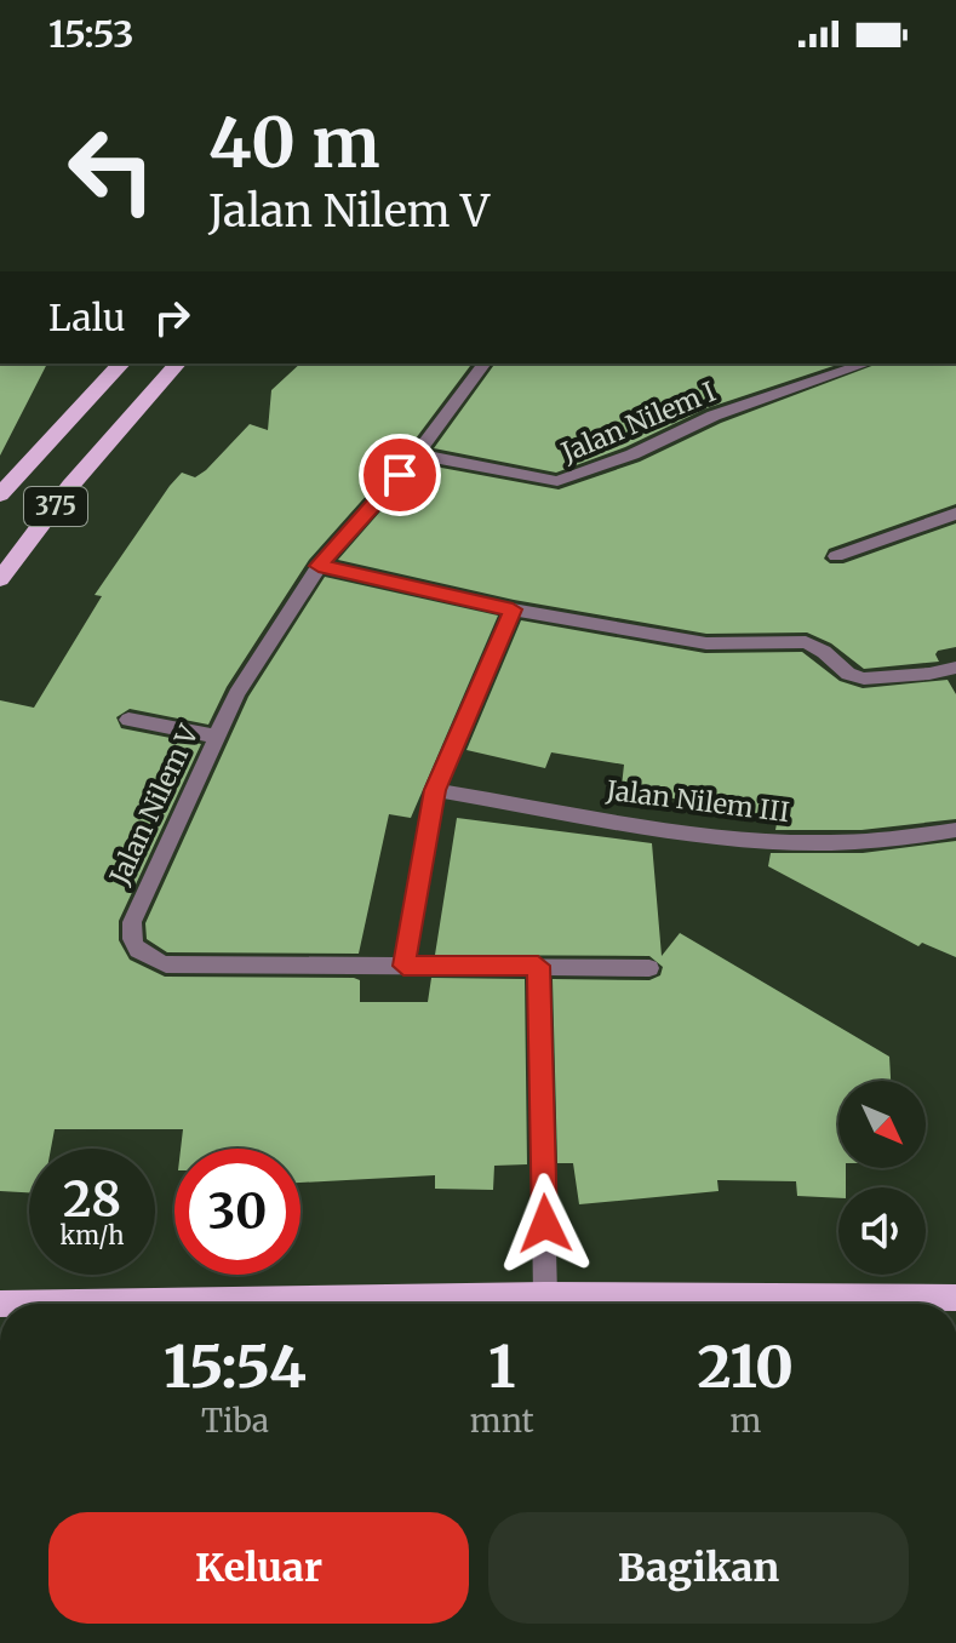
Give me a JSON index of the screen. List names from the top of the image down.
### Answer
{
  "streets": {
    "main road": ["375"],
    "street": ["Jalan Nilem I", "Jalan Nilem III", "Jalan Nilem V"]
  },
  "crossings": [
    ["Jalan Nilem I", "Jalan Nilem V"]
  ],
  "north": "bottom right",
  "page": {
    "status": "15:53",
    "turn": ["40 m", "Jalan Nilem V"],
    "then": "Lalu",
    "speed": "28 km/h",
    "limit": "30",
    "eta": [
      "15:54",
      "Tiba",
      "1",
      "mnt",
      "210",
      "m"
    ],
    "buttons": ["Keluar", "Bagikan"]
  }
}
